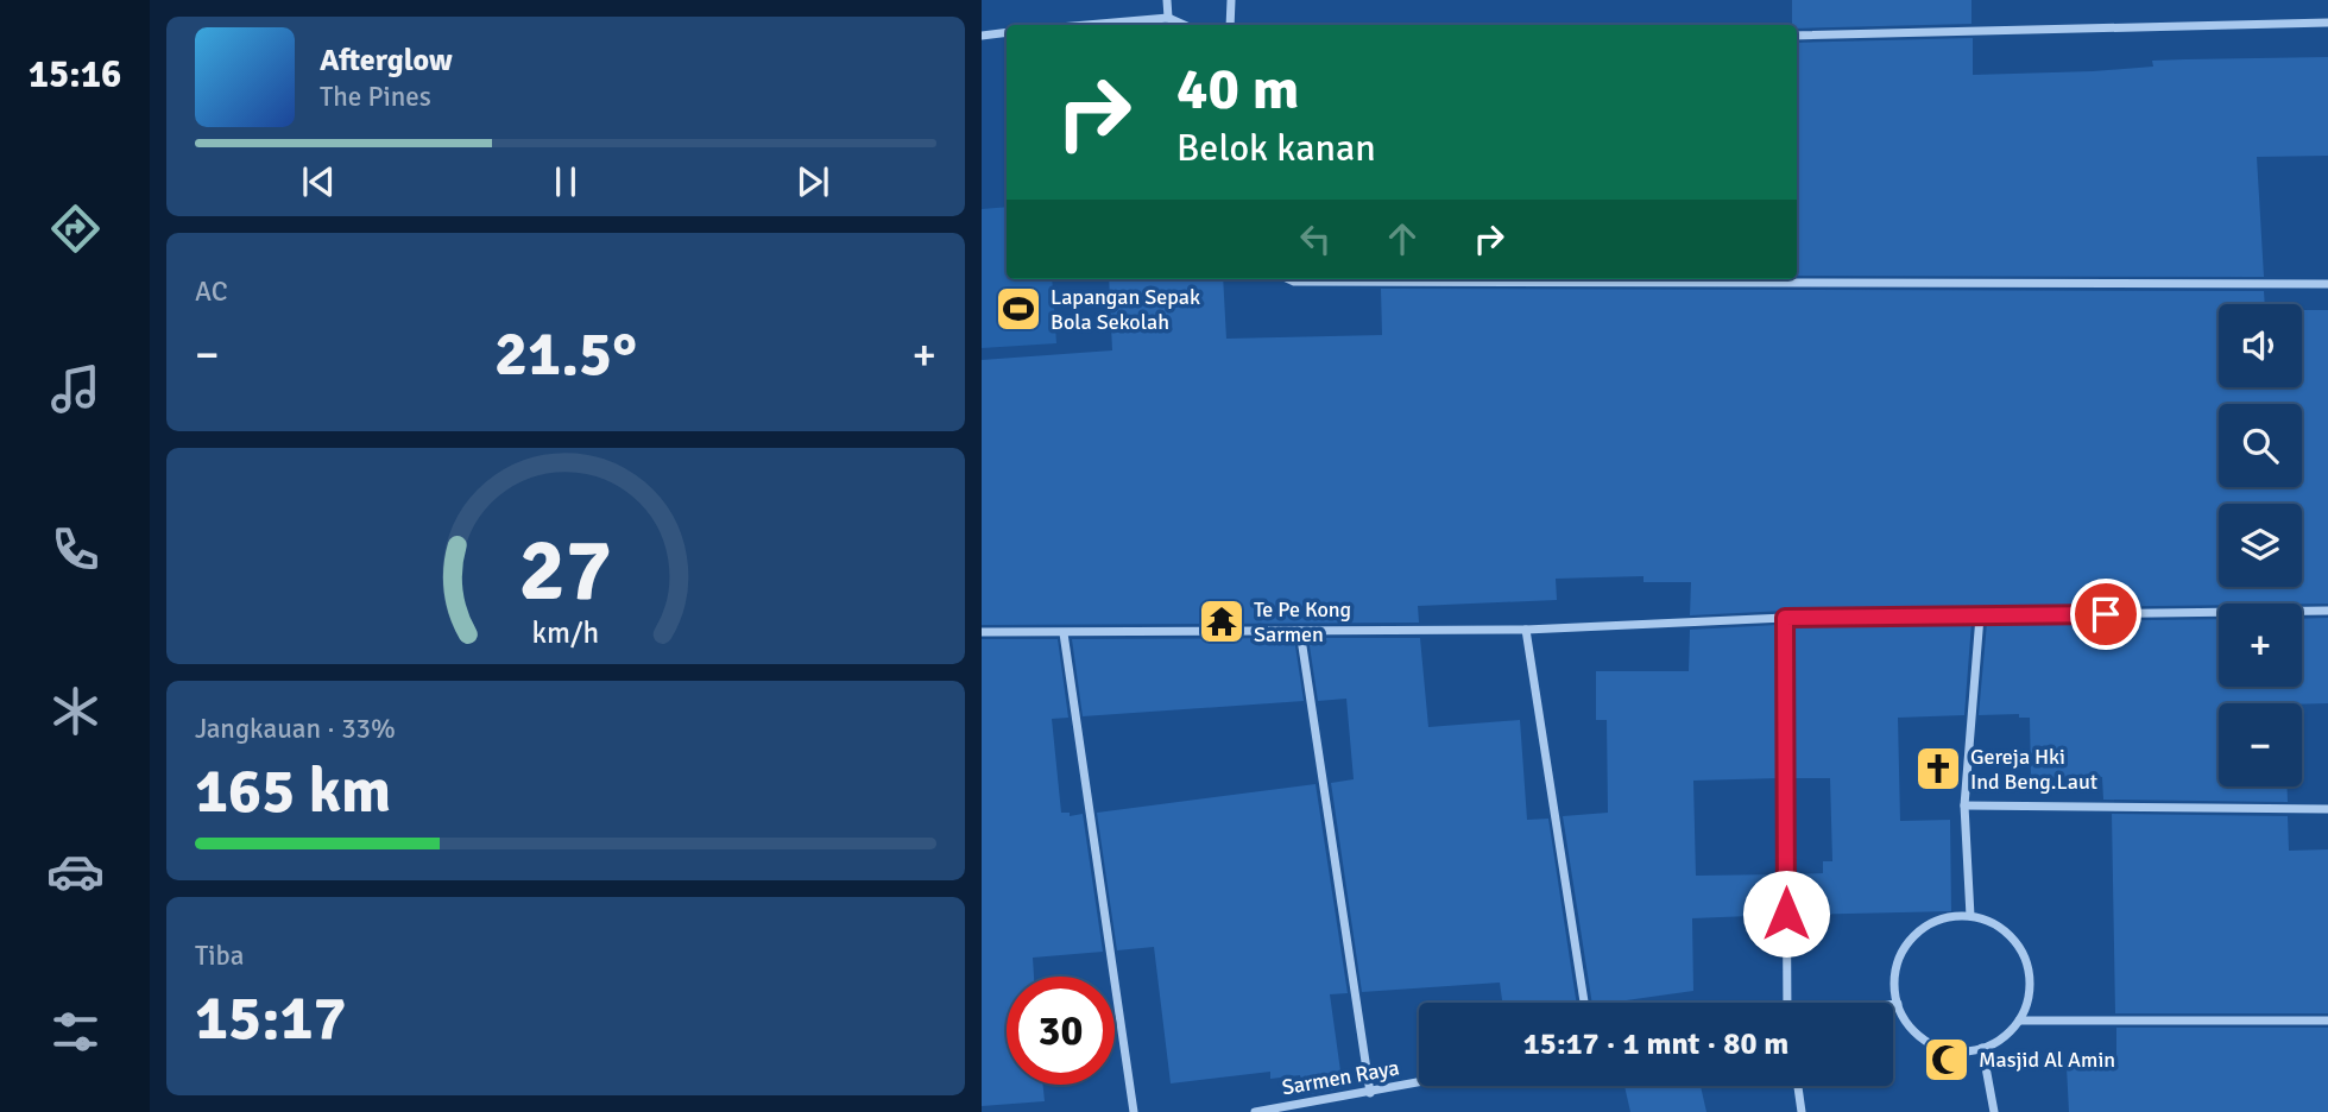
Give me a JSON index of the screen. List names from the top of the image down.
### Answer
{
  "streets": {
    "street": ["Sarmen Raya"]
  },
  "places": {
    "sports": ["Lapangan Sepak Bola Sekolah"],
    "temple": ["Te Pe Kong Sarmen"],
    "church": ["Gereja Hki Ind Beng.Laut"],
    "mosque": ["Masjid Al Amin"]
  },
  "page": {
    "tabs": "15:16",
    "turn": ["40 m", "Belok kanan"],
    "song": ["Afterglow", "The Pines"],
    "tile": [
      "AC",
      ["Jangkauan · 33%", "165 km"],
      ["Tiba", "15:17"]
    ],
    "map_buttons": ["+", "−"],
    "heat": ["−", "21.5°", "+"],
    "limit": "30",
    "trip": "15:17 · 1 mnt · 80 m",
    "gauge": ["27", "km/h"]
  }
}
